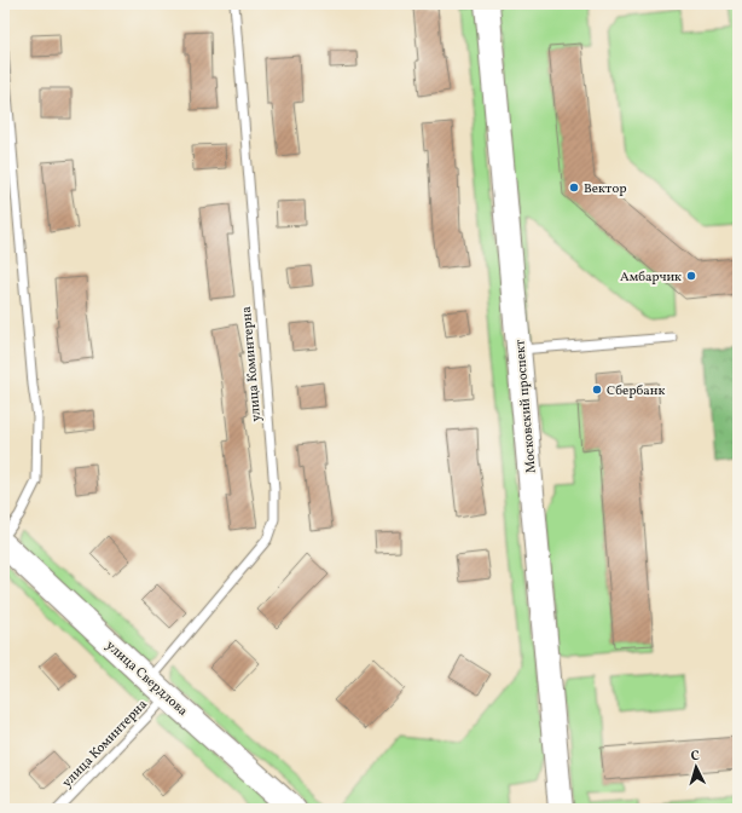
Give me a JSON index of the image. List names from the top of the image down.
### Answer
{
  "streets": {
    "street": ["Московский проспект", "улица Свердлова"],
    "lane": ["улица Коминтерна"]
  },
  "crossings": [
    ["улица Коминтерна", "улица Свердлова"]
  ],
  "places": ["Вектор", "Амбарчик", "Сбербанк"],
  "north": "top"
}
